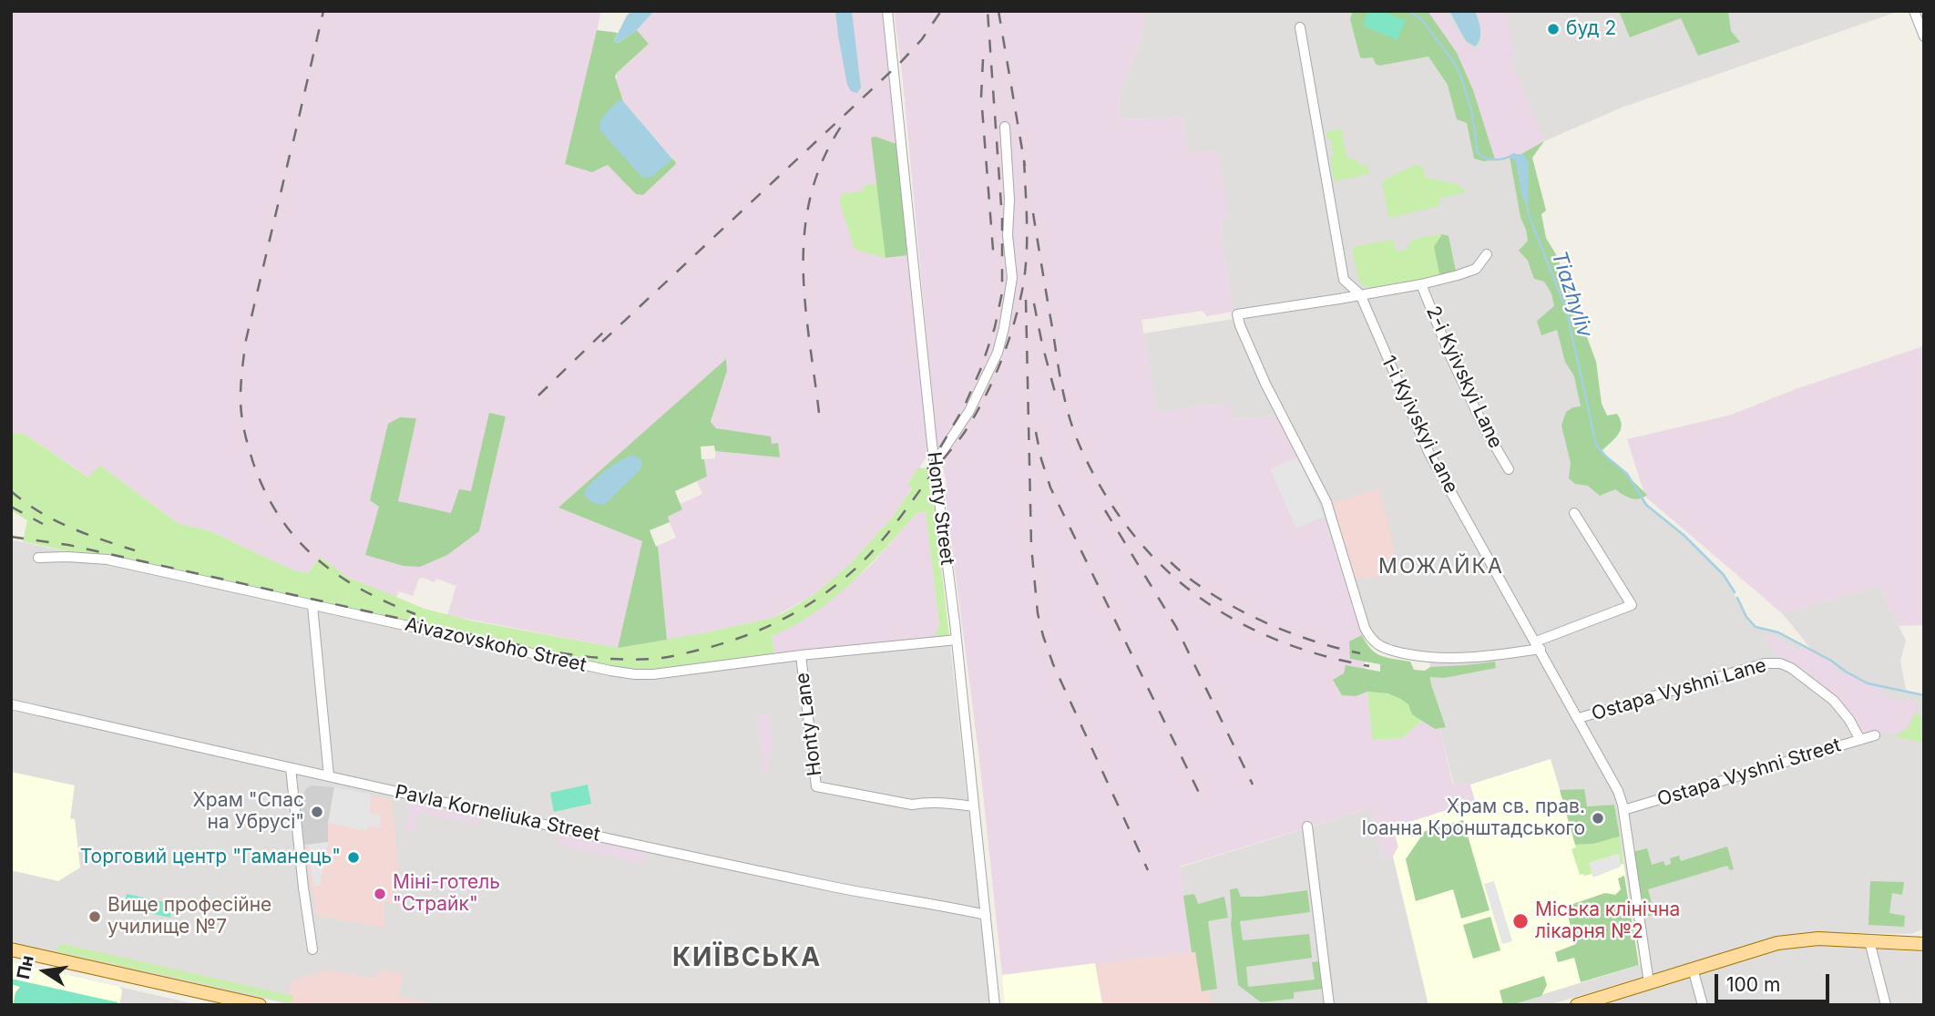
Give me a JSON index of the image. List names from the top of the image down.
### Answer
{
  "streets": {
    "street": [
      "2-i Kyivskyi Lane",
      "1-i Kyivskyi Lane",
      "Honty Street",
      "Aivazovskoho Street",
      "Ostapa Vyshni Lane",
      "Honty Lane",
      "Ostapa Vyshni Street",
      "Pavla Korneliuka Street"
    ]
  },
  "crossings": [
    ["1-i Kyivskyi Lane", "Ostapa Vyshni Lane"],
    ["1-i Kyivskyi Lane", "Ostapa Vyshni Street"],
    ["Honty Street", "Aivazovskoho Street"],
    ["Honty Street", "Honty Lane"],
    ["Honty Street", "Pavla Korneliuka Street"],
    ["Aivazovskoho Street", "Honty Lane"],
    ["Ostapa Vyshni Lane", "Ostapa Vyshni Street"]
  ],
  "districts": ["МОЖАЙКА", "КИЇВСЬКА"],
  "water": ["Tiazhyliv"],
  "places": [
    "буд 2",
    "Храм \"Спас на Убрусі\"",
    "Храм св. прав. Іоанна Кронштадського",
    "Торговий центр \"Гаманець\"",
    "Міні-готель \"Страйк\"",
    "Вище професійне училище №7",
    "Міська клінічна лікарня №2"
  ],
  "scale_bar": "100 m",
  "north": "left"
}
